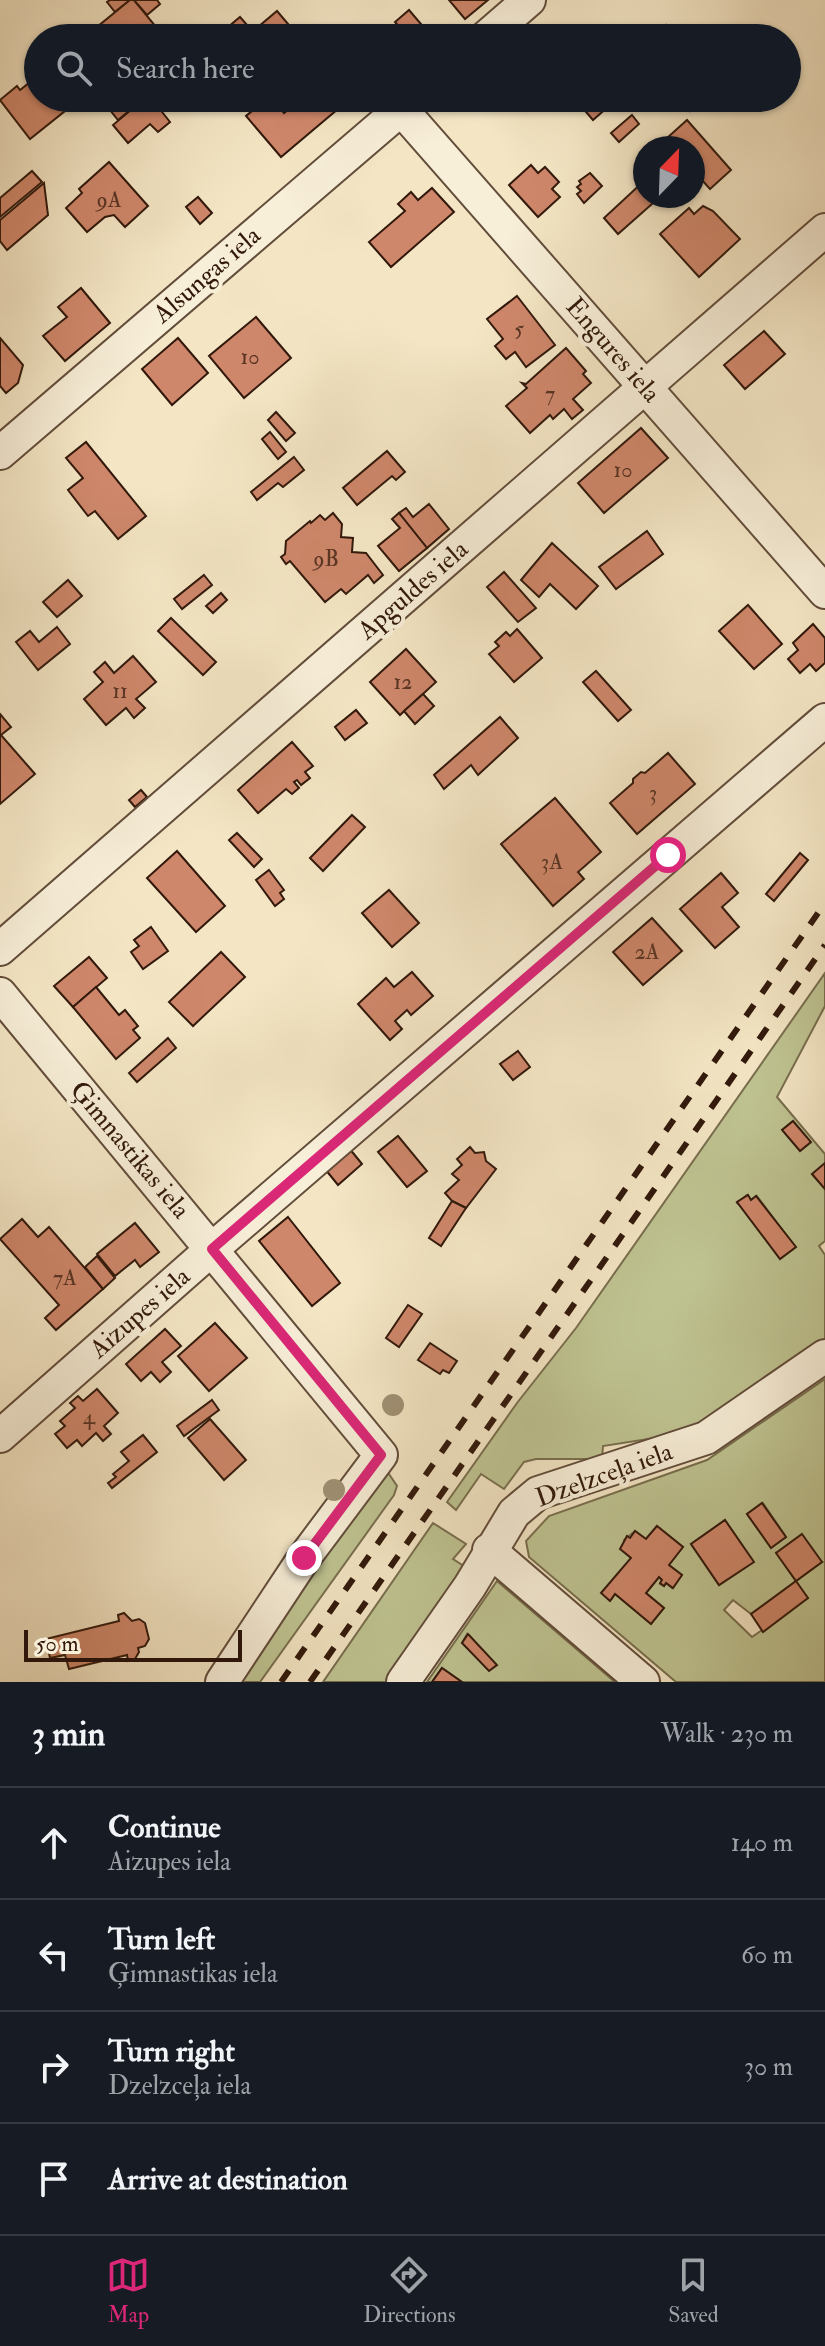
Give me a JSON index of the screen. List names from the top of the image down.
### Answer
{
  "streets": {
    "street": [
      "Alsungas iela",
      "Engures iela",
      "Apguldes iela",
      "Ģimnastikas iela",
      "Aizupes iela",
      "Dzelzceļa iela"
    ]
  },
  "crossings": [
    ["Engures iela", "Apguldes iela"],
    ["Ģimnastikas iela", "Aizupes iela"]
  ],
  "house_numbers": [
    "9A",
    "5",
    "10",
    "7",
    "10",
    "9B",
    "12",
    "11",
    "3",
    "3A",
    "2A",
    "7A",
    "4"
  ],
  "scale_bar": "50 m",
  "north": "top right",
  "page": {
    "search": "Search here",
    "scale": "50 m",
    "heading": ["3 min", "Walk · 230 m"],
    "list": [
      ["Continue", "Aizupes iela", "140 m"],
      ["Turn left", "Ģimnastikas iela", "60 m"],
      ["Turn right", "Dzelzceļa iela", "30 m"],
      "Arrive at destination"
    ],
    "nav": ["Map", "Directions", "Saved"]
  }
}
